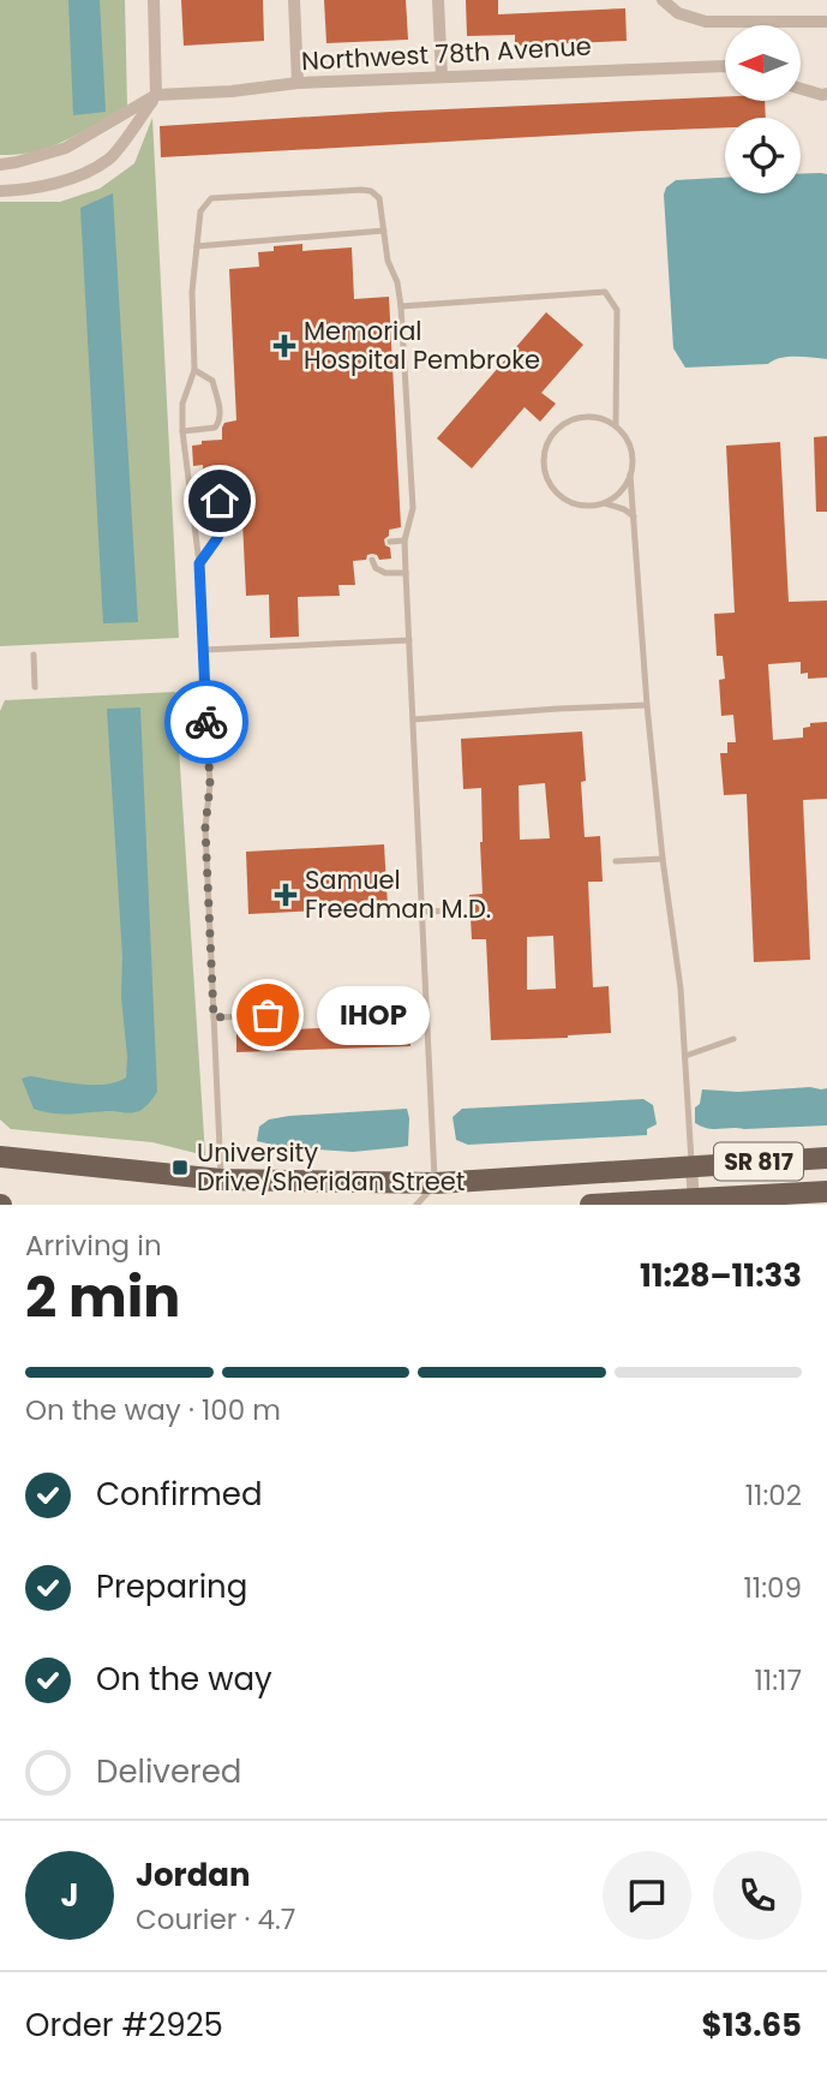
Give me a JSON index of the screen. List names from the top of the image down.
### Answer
{
  "streets": {
    "main road": ["SR 817"],
    "street": ["Northwest 78th Avenue"]
  },
  "places": {
    "health": ["Memorial Hospital Pembroke", "Samuel Freedman M.D."],
    "other": ["IHOP"],
    "transit": ["University Drive/Sheridan Street"]
  },
  "north": "left",
  "page": {
    "bubble": "IHOP",
    "heading": ["2 min", "Arriving in", "11:28–11:33"],
    "panel": [
      "Jordan",
      "Courier · 4.7",
      "Order #2925",
      "$13.65"
    ],
    "bar": "On the way · 100 m",
    "list": [
      ["Confirmed", "11:02"],
      ["Preparing", "11:09"],
      ["On the way", "11:17"],
      "Delivered"
    ],
    "round": "J"
  }
}
